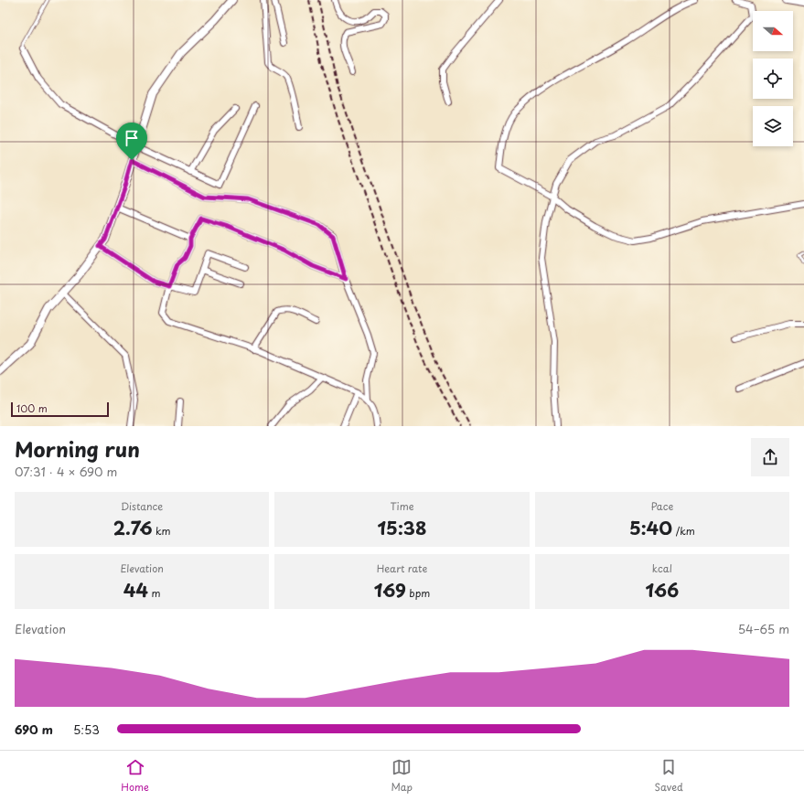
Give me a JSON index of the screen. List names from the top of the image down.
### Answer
{
  "scale_bar": "100 m",
  "north": "right",
  "page": {
    "scale": "100 m",
    "heading": ["Morning run", "07:31 · 4 × 690 m"],
    "stats": [
      ["Distance", "2.76 km"],
      ["Time", "15:38"],
      ["Pace", "5:40 /km"],
      ["Elevation", "44 m"],
      ["Heart rate", "169 bpm"],
      ["kcal", "166"]
    ],
    "chart": ["Elevation", "54–65 m"],
    "list": [
      {
        "name": "690 m",
        "note": "5:53"
      }
    ],
    "tabs": ["Home", "Map", "Saved"]
  }
}
